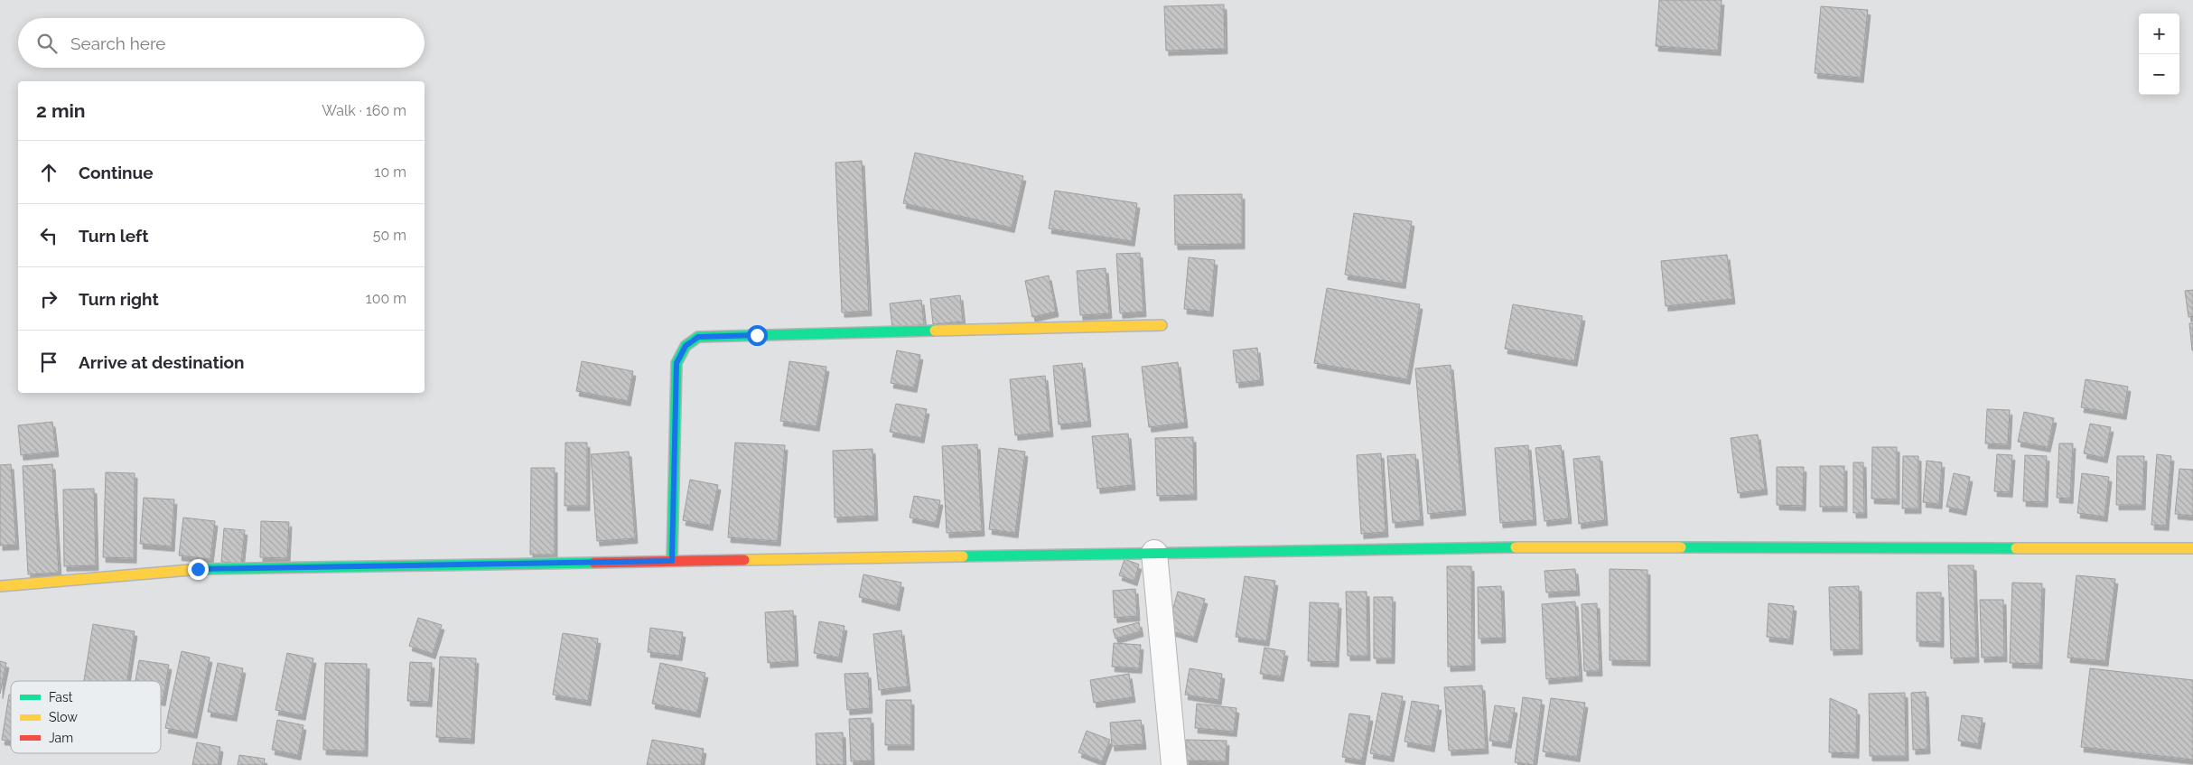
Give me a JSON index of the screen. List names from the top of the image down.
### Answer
{
  "legend": ["Fast", "Slow", "Jam"],
  "page": {
    "map_buttons": ["+", "−"],
    "search": "Search here",
    "heading": ["2 min", "Walk · 160 m"],
    "list": [
      ["Continue", "10 m"],
      ["Turn left", "50 m"],
      ["Turn right", "100 m"],
      "Arrive at destination"
    ]
  }
}
